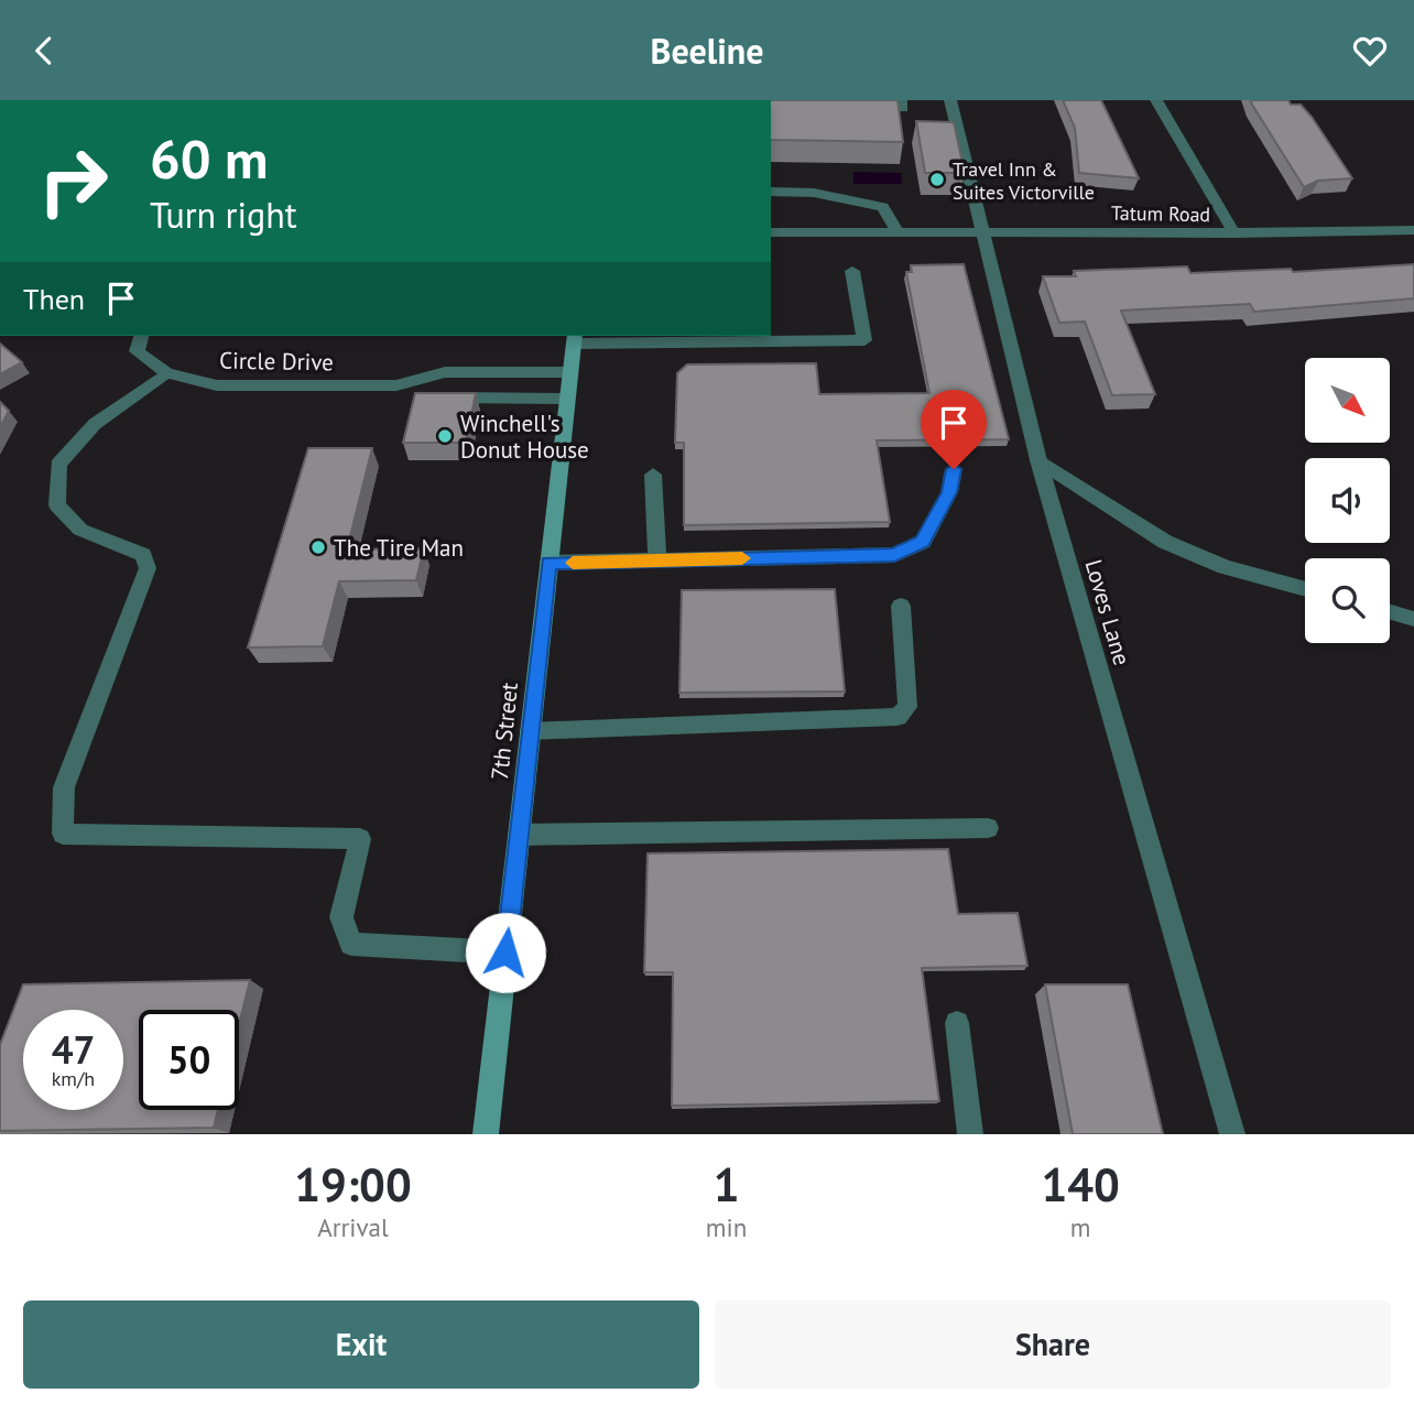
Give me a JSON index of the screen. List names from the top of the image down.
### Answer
{
  "streets": {
    "main road": ["7th Street"],
    "street": ["Tatum Road", "Circle Drive", "Loves Lane"]
  },
  "crossings": [
    ["Tatum Road", "Loves Lane"],
    ["Circle Drive", "7th Street"]
  ],
  "places": ["Travel Inn & Suites Victorville", "Winchell's Donut House", "The Tire Man"],
  "north": "bottom right",
  "page": {
    "header": "Beeline",
    "turn": ["60 m", "Turn right"],
    "then": "Then",
    "speed": "47 km/h",
    "limit": "50",
    "eta": [
      "19:00",
      "Arrival",
      "1",
      "min",
      "140",
      "m"
    ],
    "buttons": ["Exit", "Share"]
  }
}
